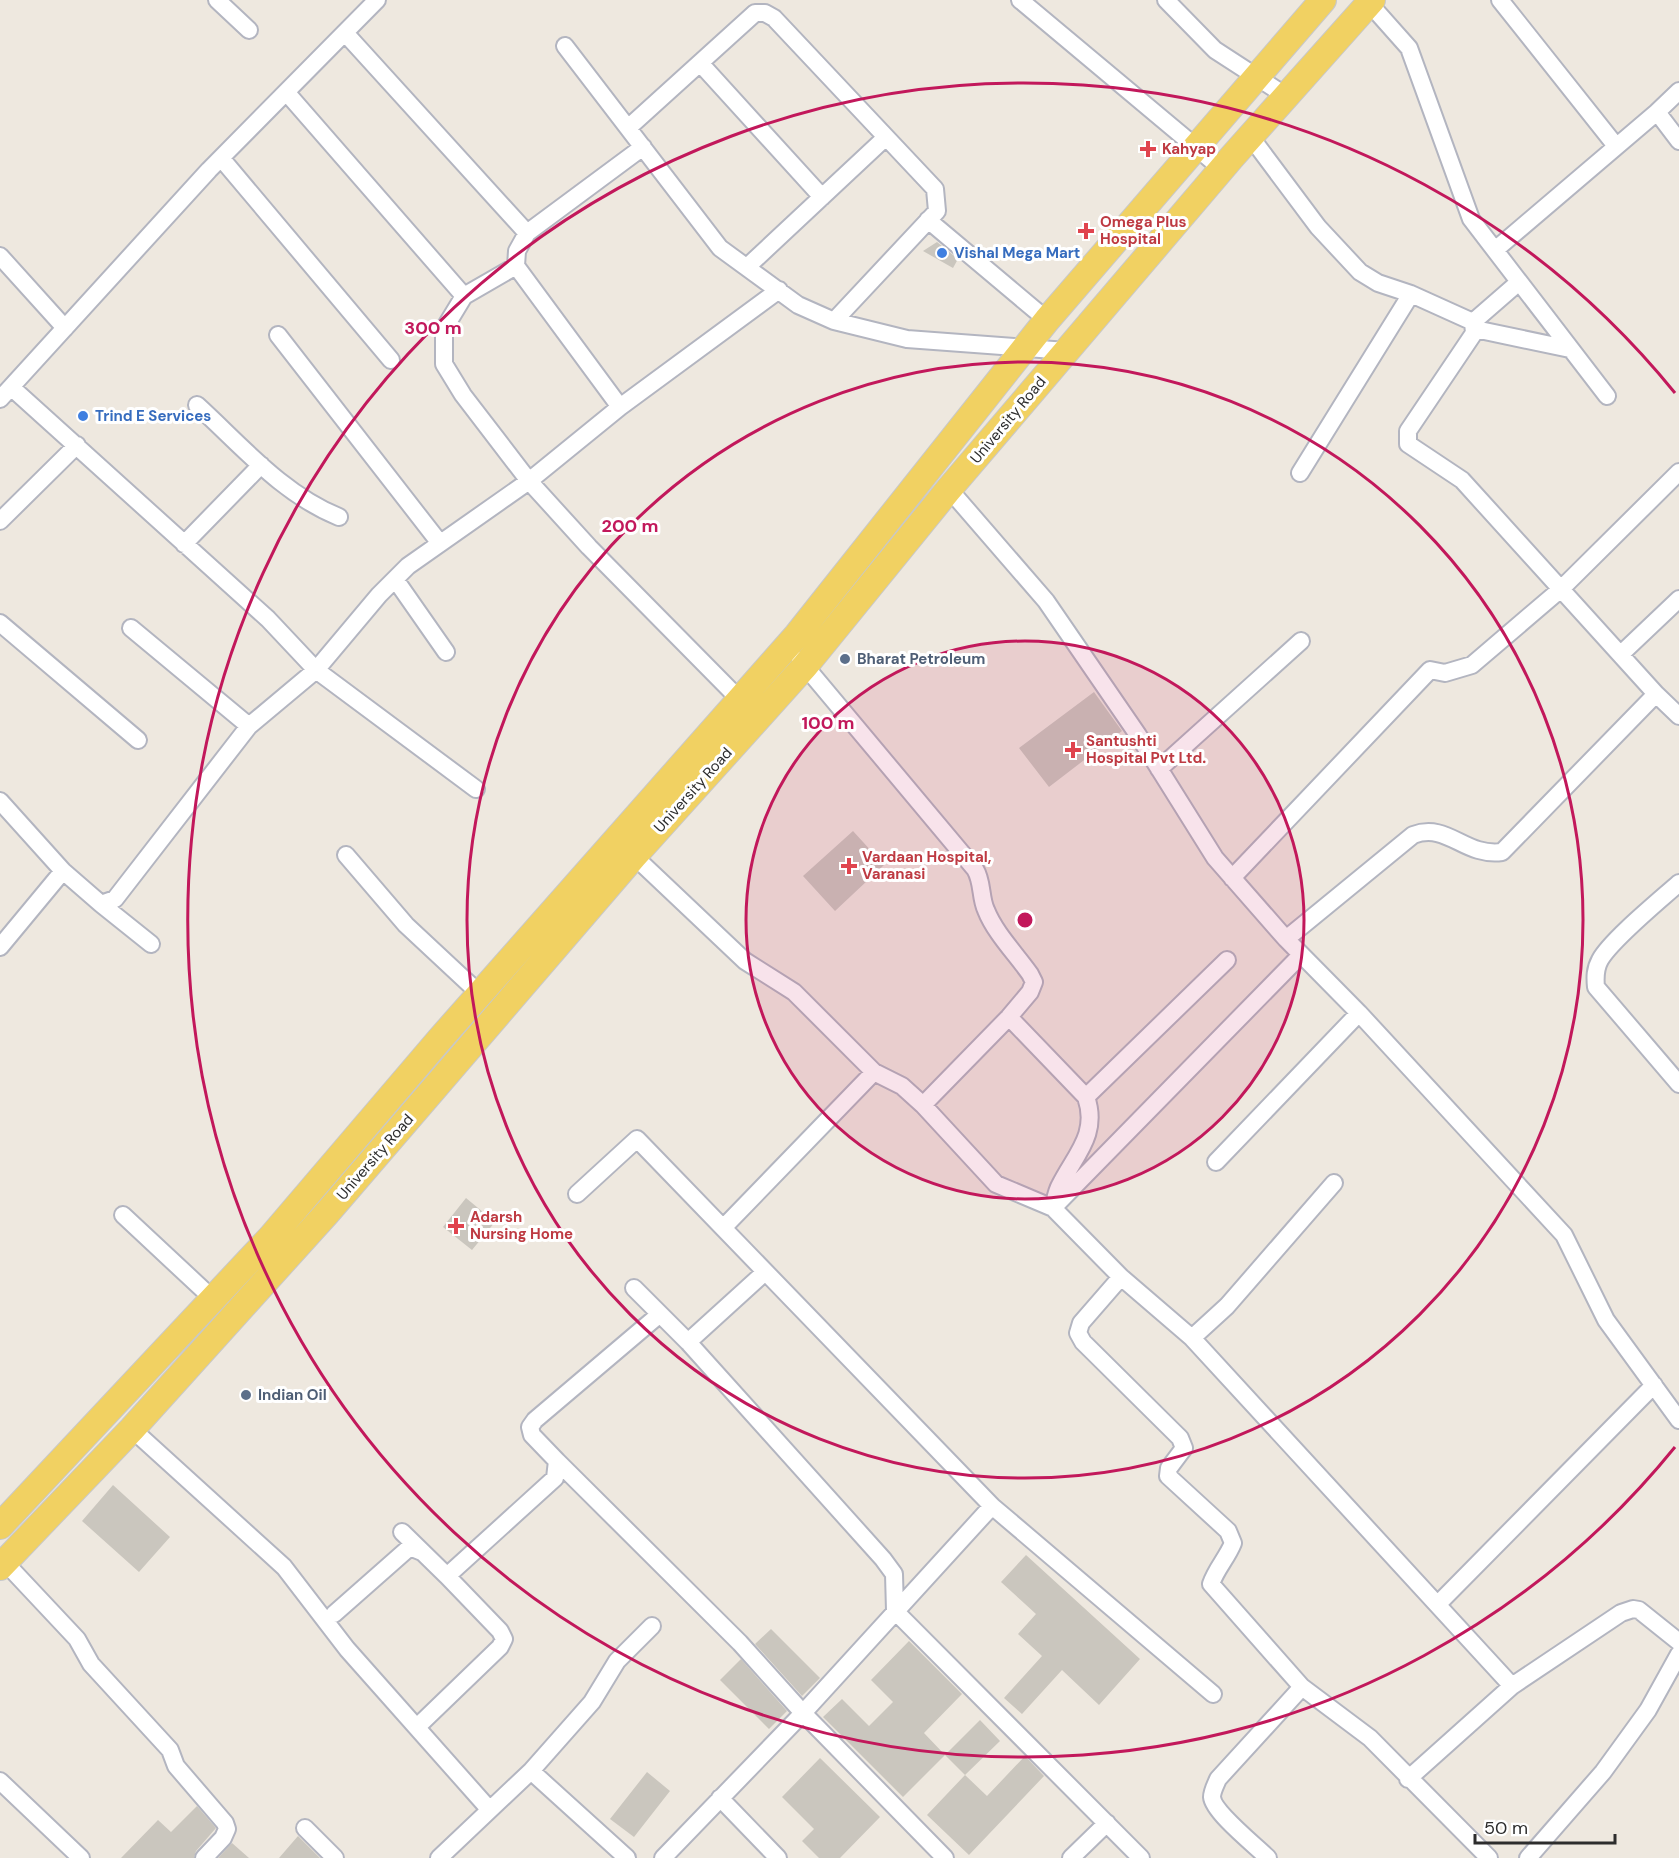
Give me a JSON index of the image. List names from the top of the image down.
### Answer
{
  "streets": {
    "main road": ["University Road"]
  },
  "places": {
    "health": [
      "Kahyap",
      "Omega Plus Hospital",
      "Santushti Hospital Pvt Ltd.",
      "Vardaan Hospital, Varanasi",
      "Adarsh Nursing Home"
    ],
    "other": [
      "Vishal Mega Mart",
      "Trind E Services",
      "Bharat Petroleum",
      "Indian Oil"
    ]
  },
  "scale_bar": "50 m",
  "rings": ["300 m", "200 m", "100 m"]
}
